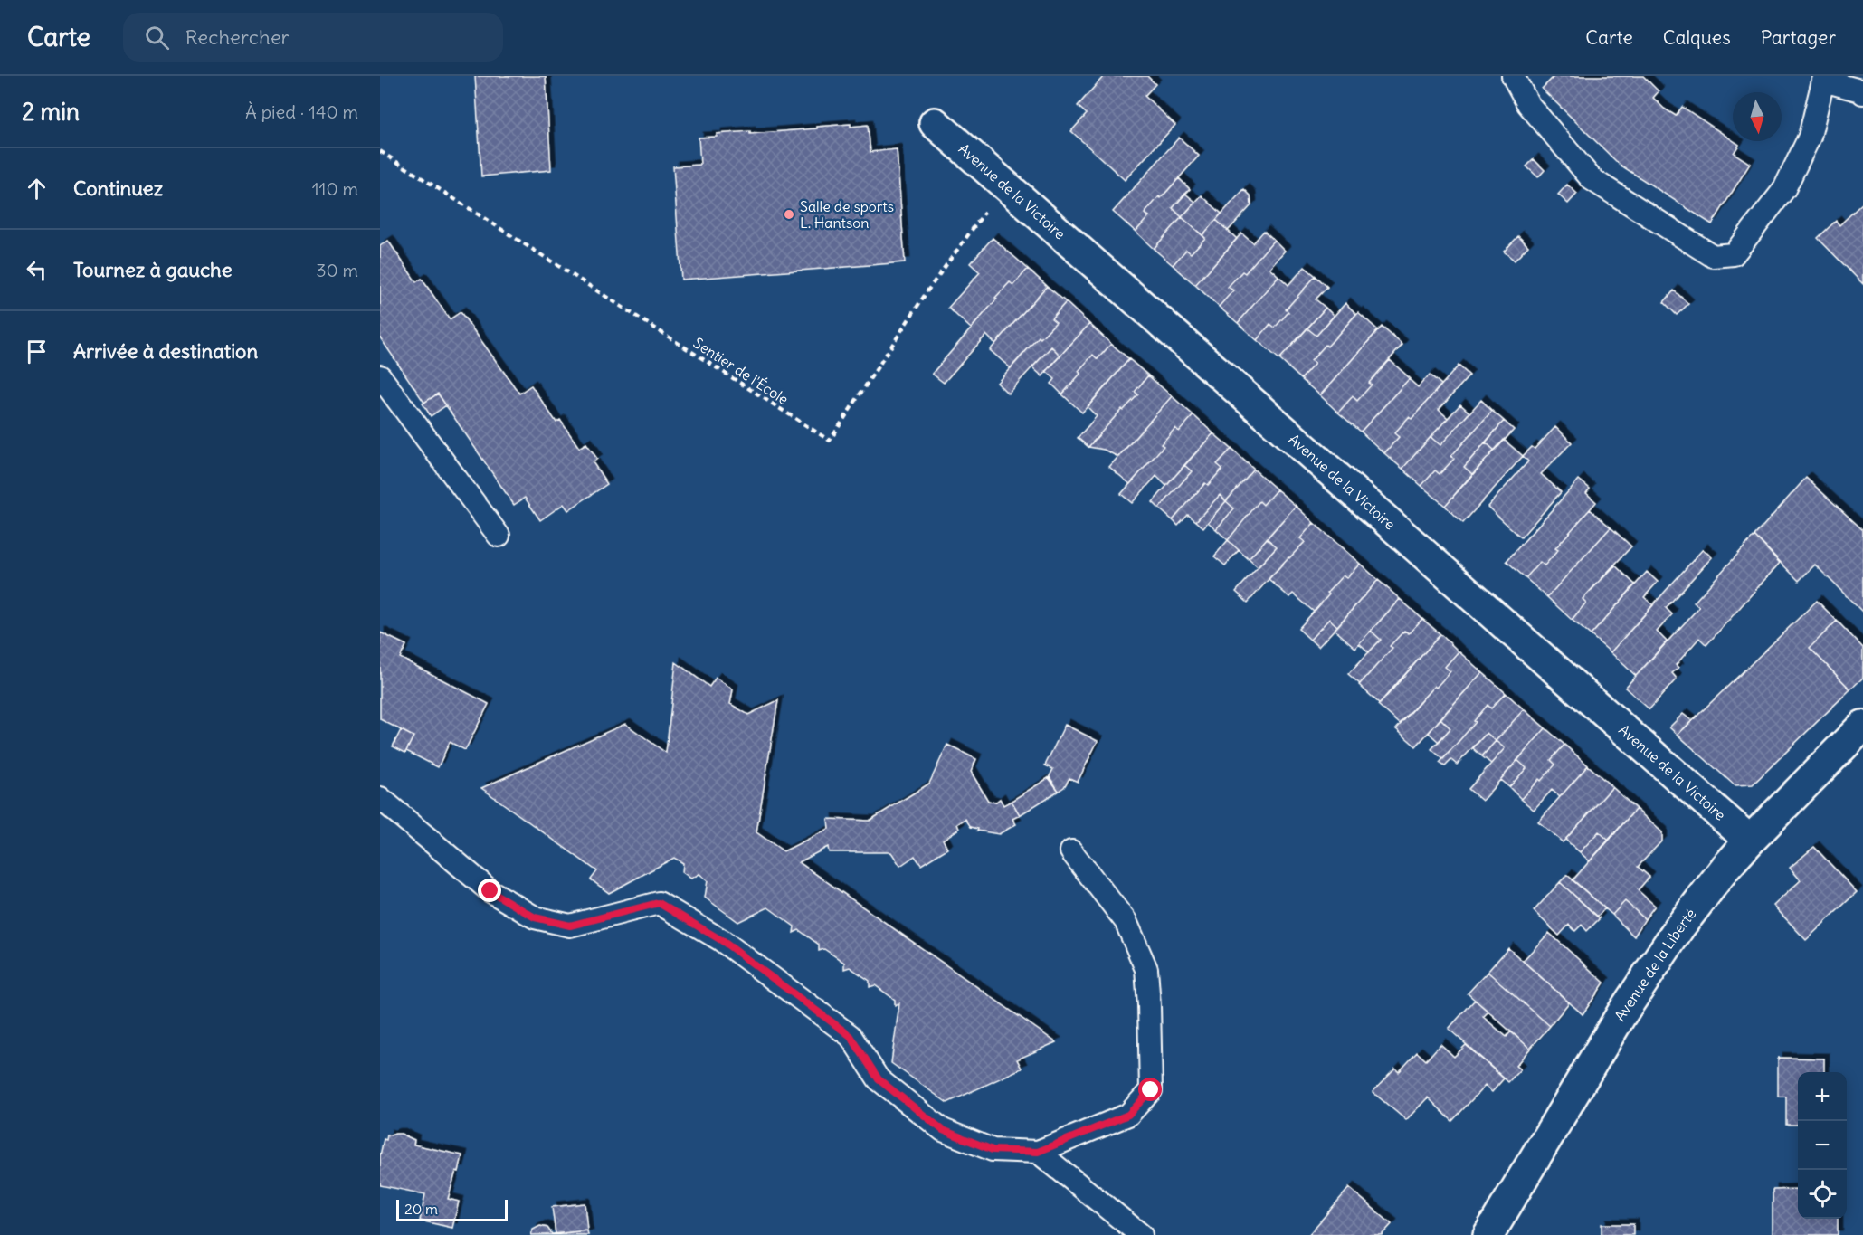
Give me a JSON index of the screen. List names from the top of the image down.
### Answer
{
  "streets": {
    "street": ["Avenue de la Victoire", "Avenue de la Liberté"],
    "path": ["Sentier de l'École"]
  },
  "crossings": [
    ["Avenue de la Victoire", "Sentier de l'École"],
    ["Avenue de la Victoire", "Avenue de la Liberté"]
  ],
  "places": ["Salle de sports L. Hantson"],
  "scale_bar": "20 m",
  "north": "bottom",
  "page": {
    "header": "Carte",
    "search": "Rechercher",
    "nav": ["Carte", "Calques", "Partager"],
    "heading": ["2 min", "À pied · 140 m"],
    "list": [
      ["Continuez", "110 m"],
      ["Tournez à gauche", "30 m"],
      "Arrivée à destination"
    ],
    "map_buttons": ["+", "−"],
    "scale": "20 m"
  }
}
